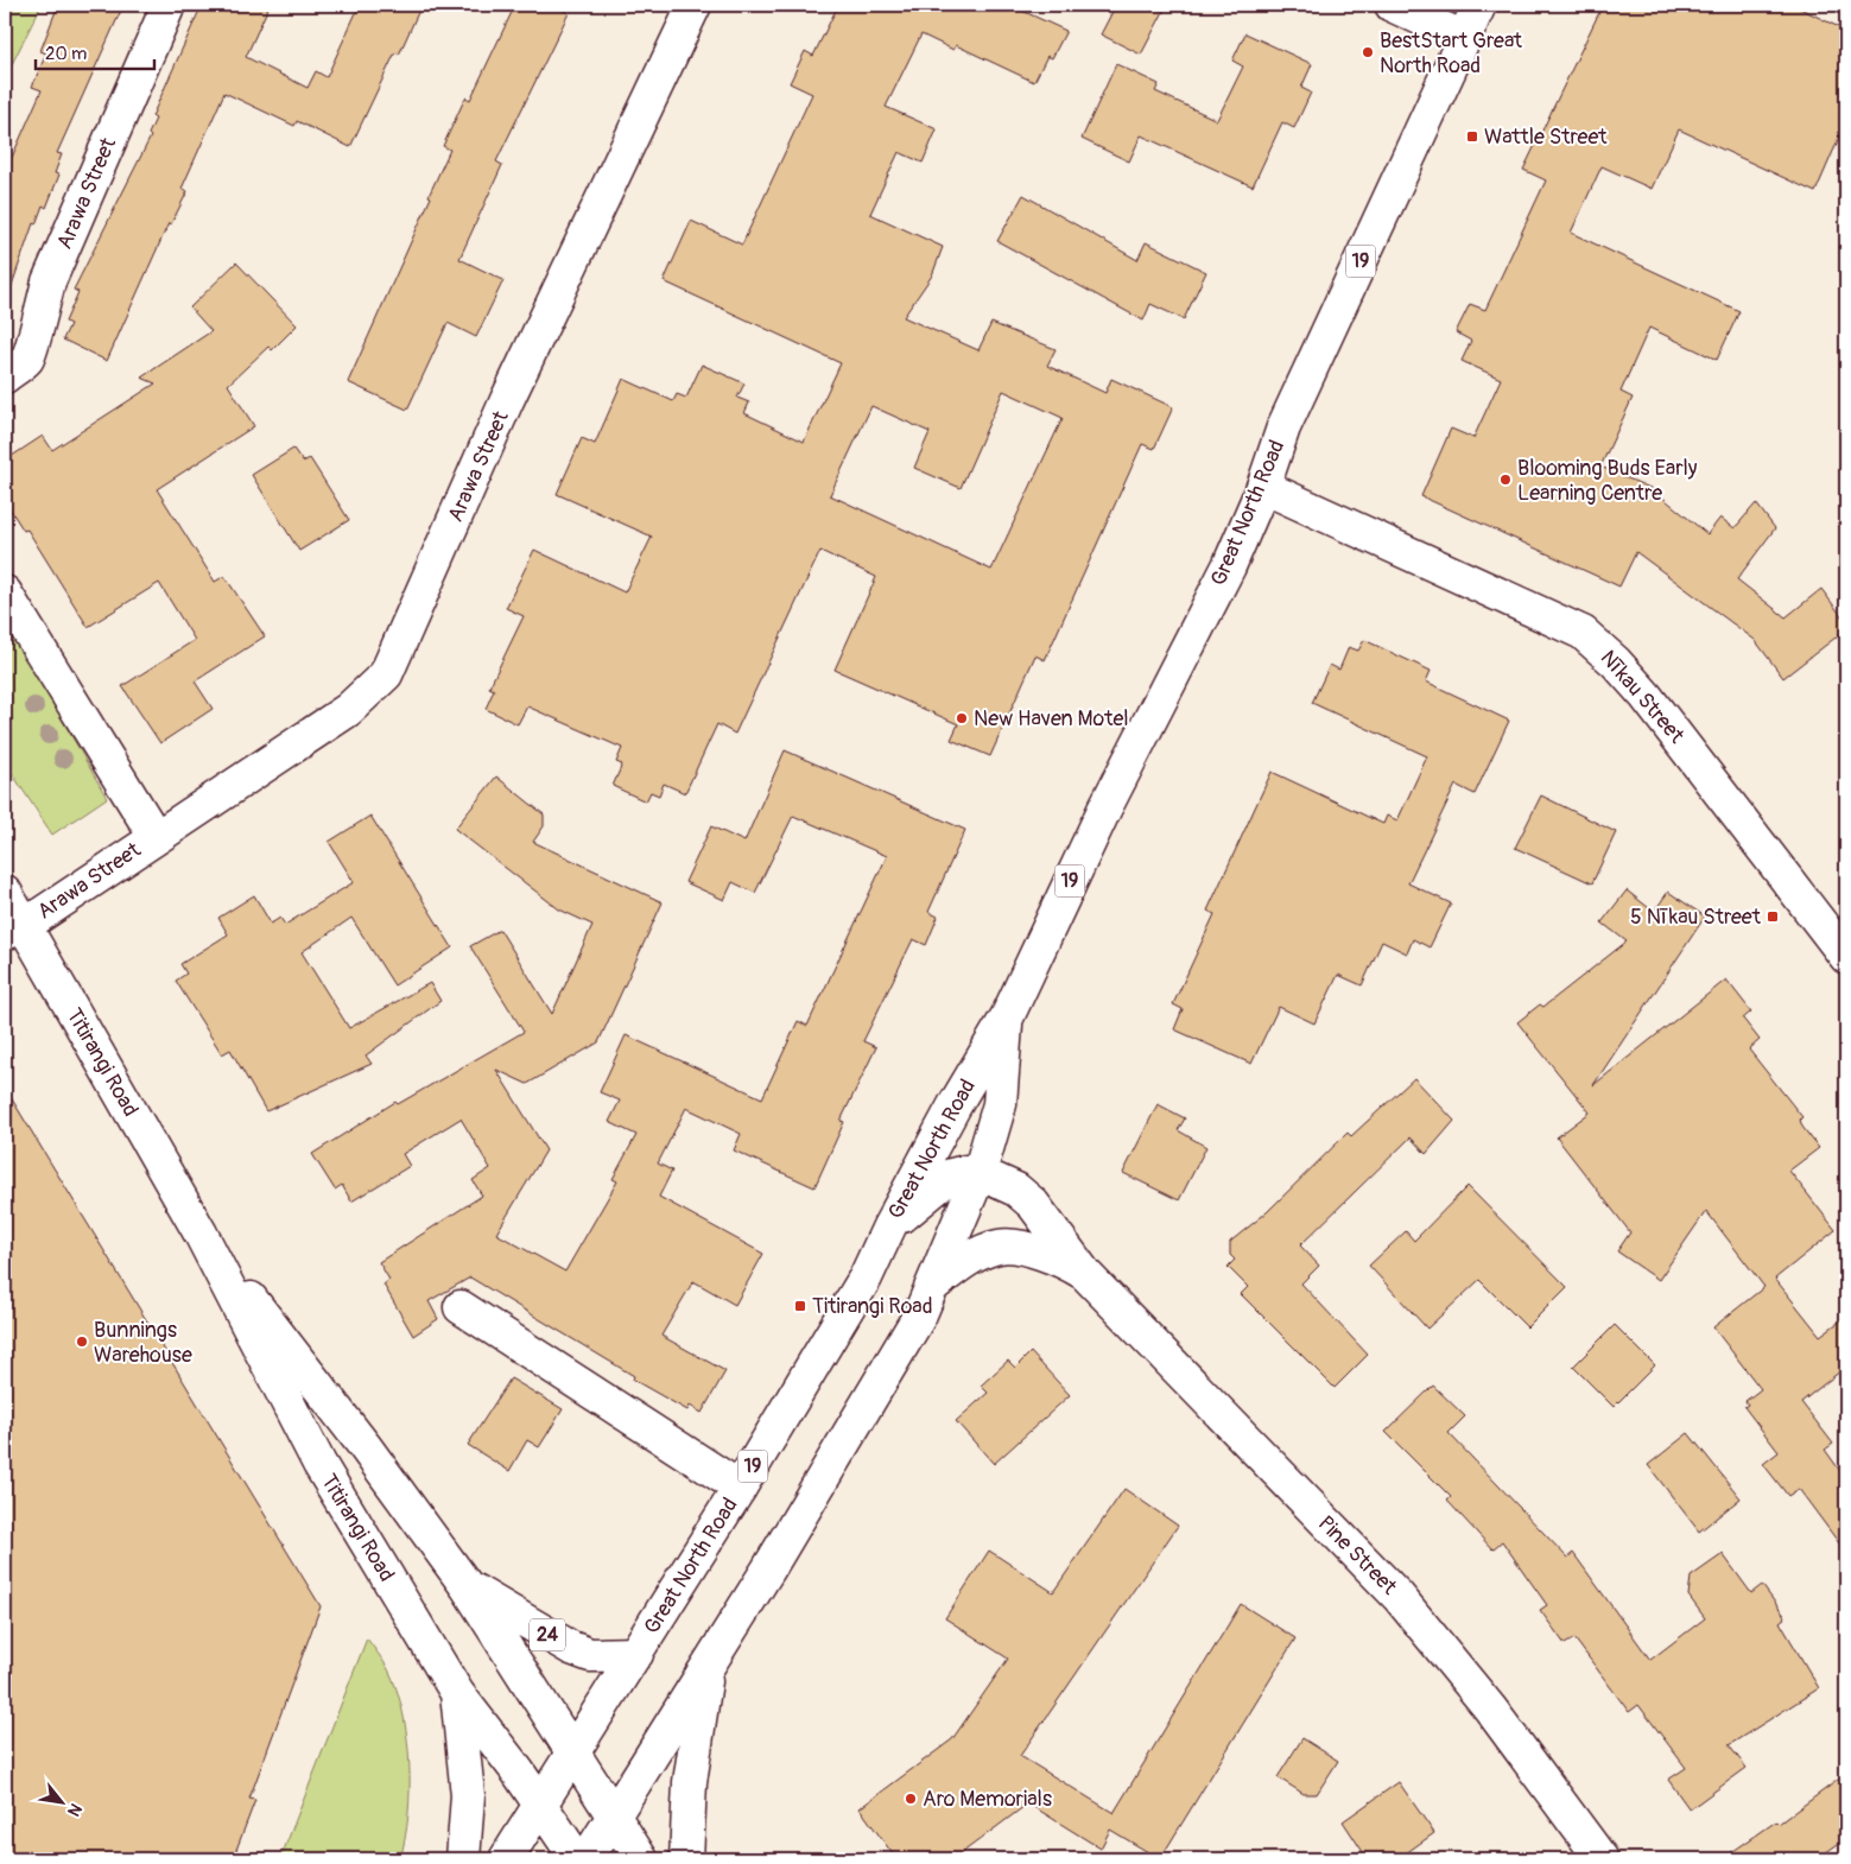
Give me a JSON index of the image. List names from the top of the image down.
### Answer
{
  "streets": {
    "main road": [
      "Arawa Street",
      "19",
      "Great North Road",
      "Nīkau Street",
      "Titirangi Road",
      "Pine Street",
      "24"
    ]
  },
  "crossings": [
    ["Arawa Street", "Titirangi Road"],
    ["Great North Road", "Nīkau Street"],
    ["Great North Road", "Titirangi Road"],
    ["Great North Road", "Pine Street"],
    ["Great North Road", "24"],
    ["Titirangi Road", "24"]
  ],
  "places": {
    "other": [
      "BestStart Great North Road",
      "Blooming Buds Early Learning Centre",
      "New Haven Motel",
      "Bunnings Warehouse",
      "Aro Memorials"
    ],
    "transit": ["Wattle Street", "5 Nīkau Street", "Titirangi Road"]
  },
  "scale_bar": "20 m",
  "north": "bottom right"
}
